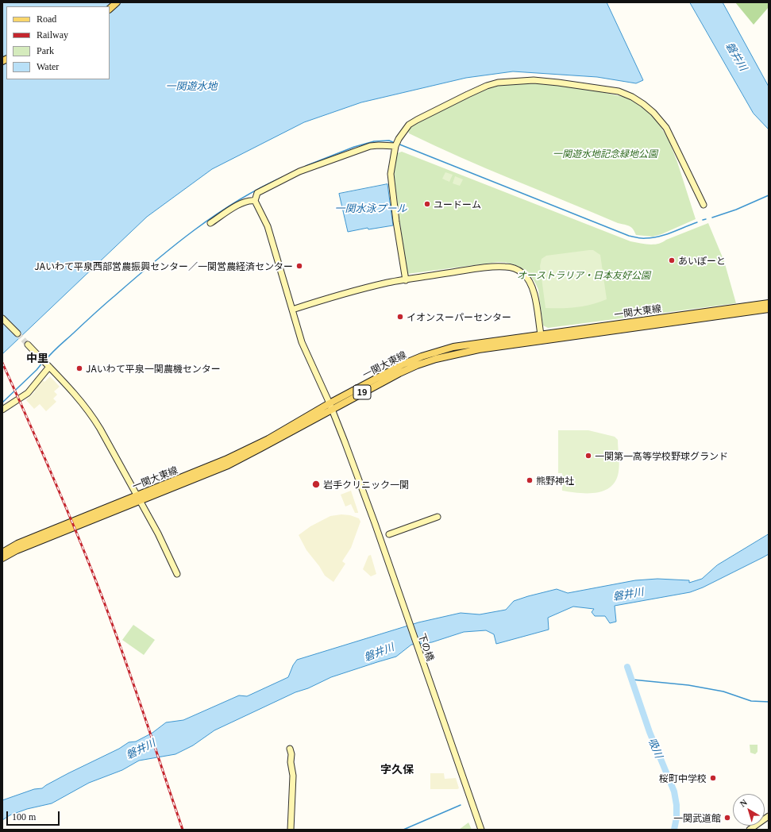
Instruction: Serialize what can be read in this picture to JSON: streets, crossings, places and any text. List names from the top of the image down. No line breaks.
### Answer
{"streets":{"main road":["一関大東線","19"],"street":["下の橋"]},"crossings":[["一関大東線","下の橋"]],"districts":["中里","字久保"],"water":["磐井川","一関遊水地","一関水泳プール","吸川"],"parks":["一関遊水地記念緑地公園","オーストラリア・日本友好公園"],"places":["ユードーム","あいぽーと","JAいわて平泉西部営農振興センター／一関営農経済センター","イオンスーパーセンター","JAいわて平泉一関農機センター","一関第一高等学校野球グランド","熊野神社","岩手クリニック一関","桜町中学校","一関武道館"],"legend":["Road","Railway","Park","Water"],"scale_bar":"100 m","north":"top left"}
